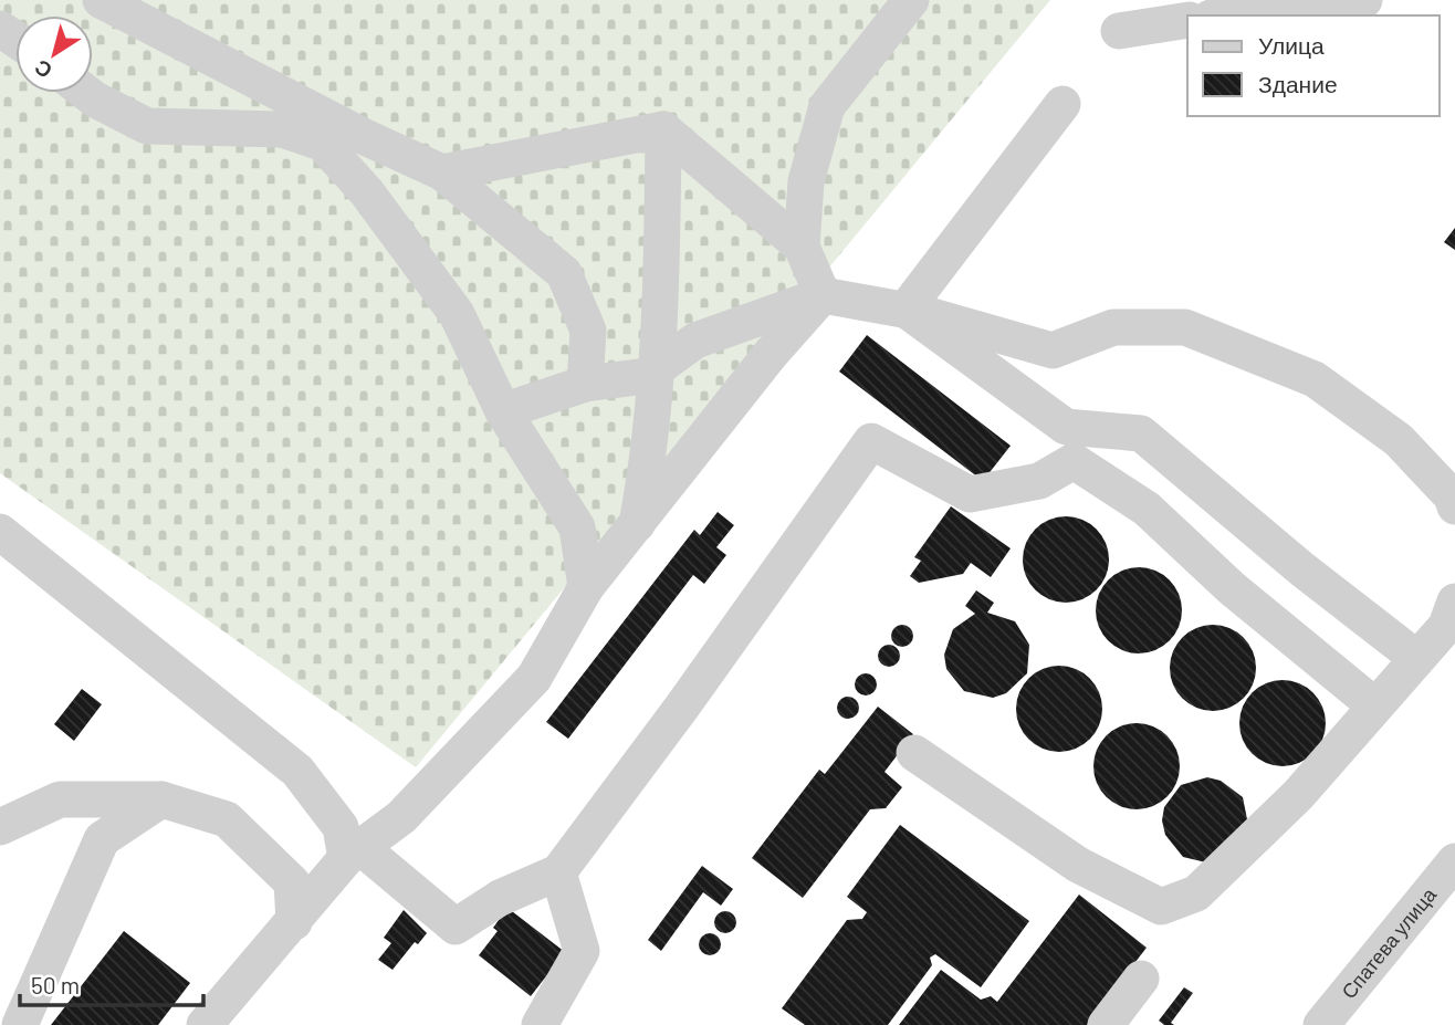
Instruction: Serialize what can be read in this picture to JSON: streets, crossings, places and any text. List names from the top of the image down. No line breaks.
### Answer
{"streets":{"street":["Спатева улица"]},"legend":["Улица","Здание"],"scale_bar":"50 m","north":"bottom left"}
